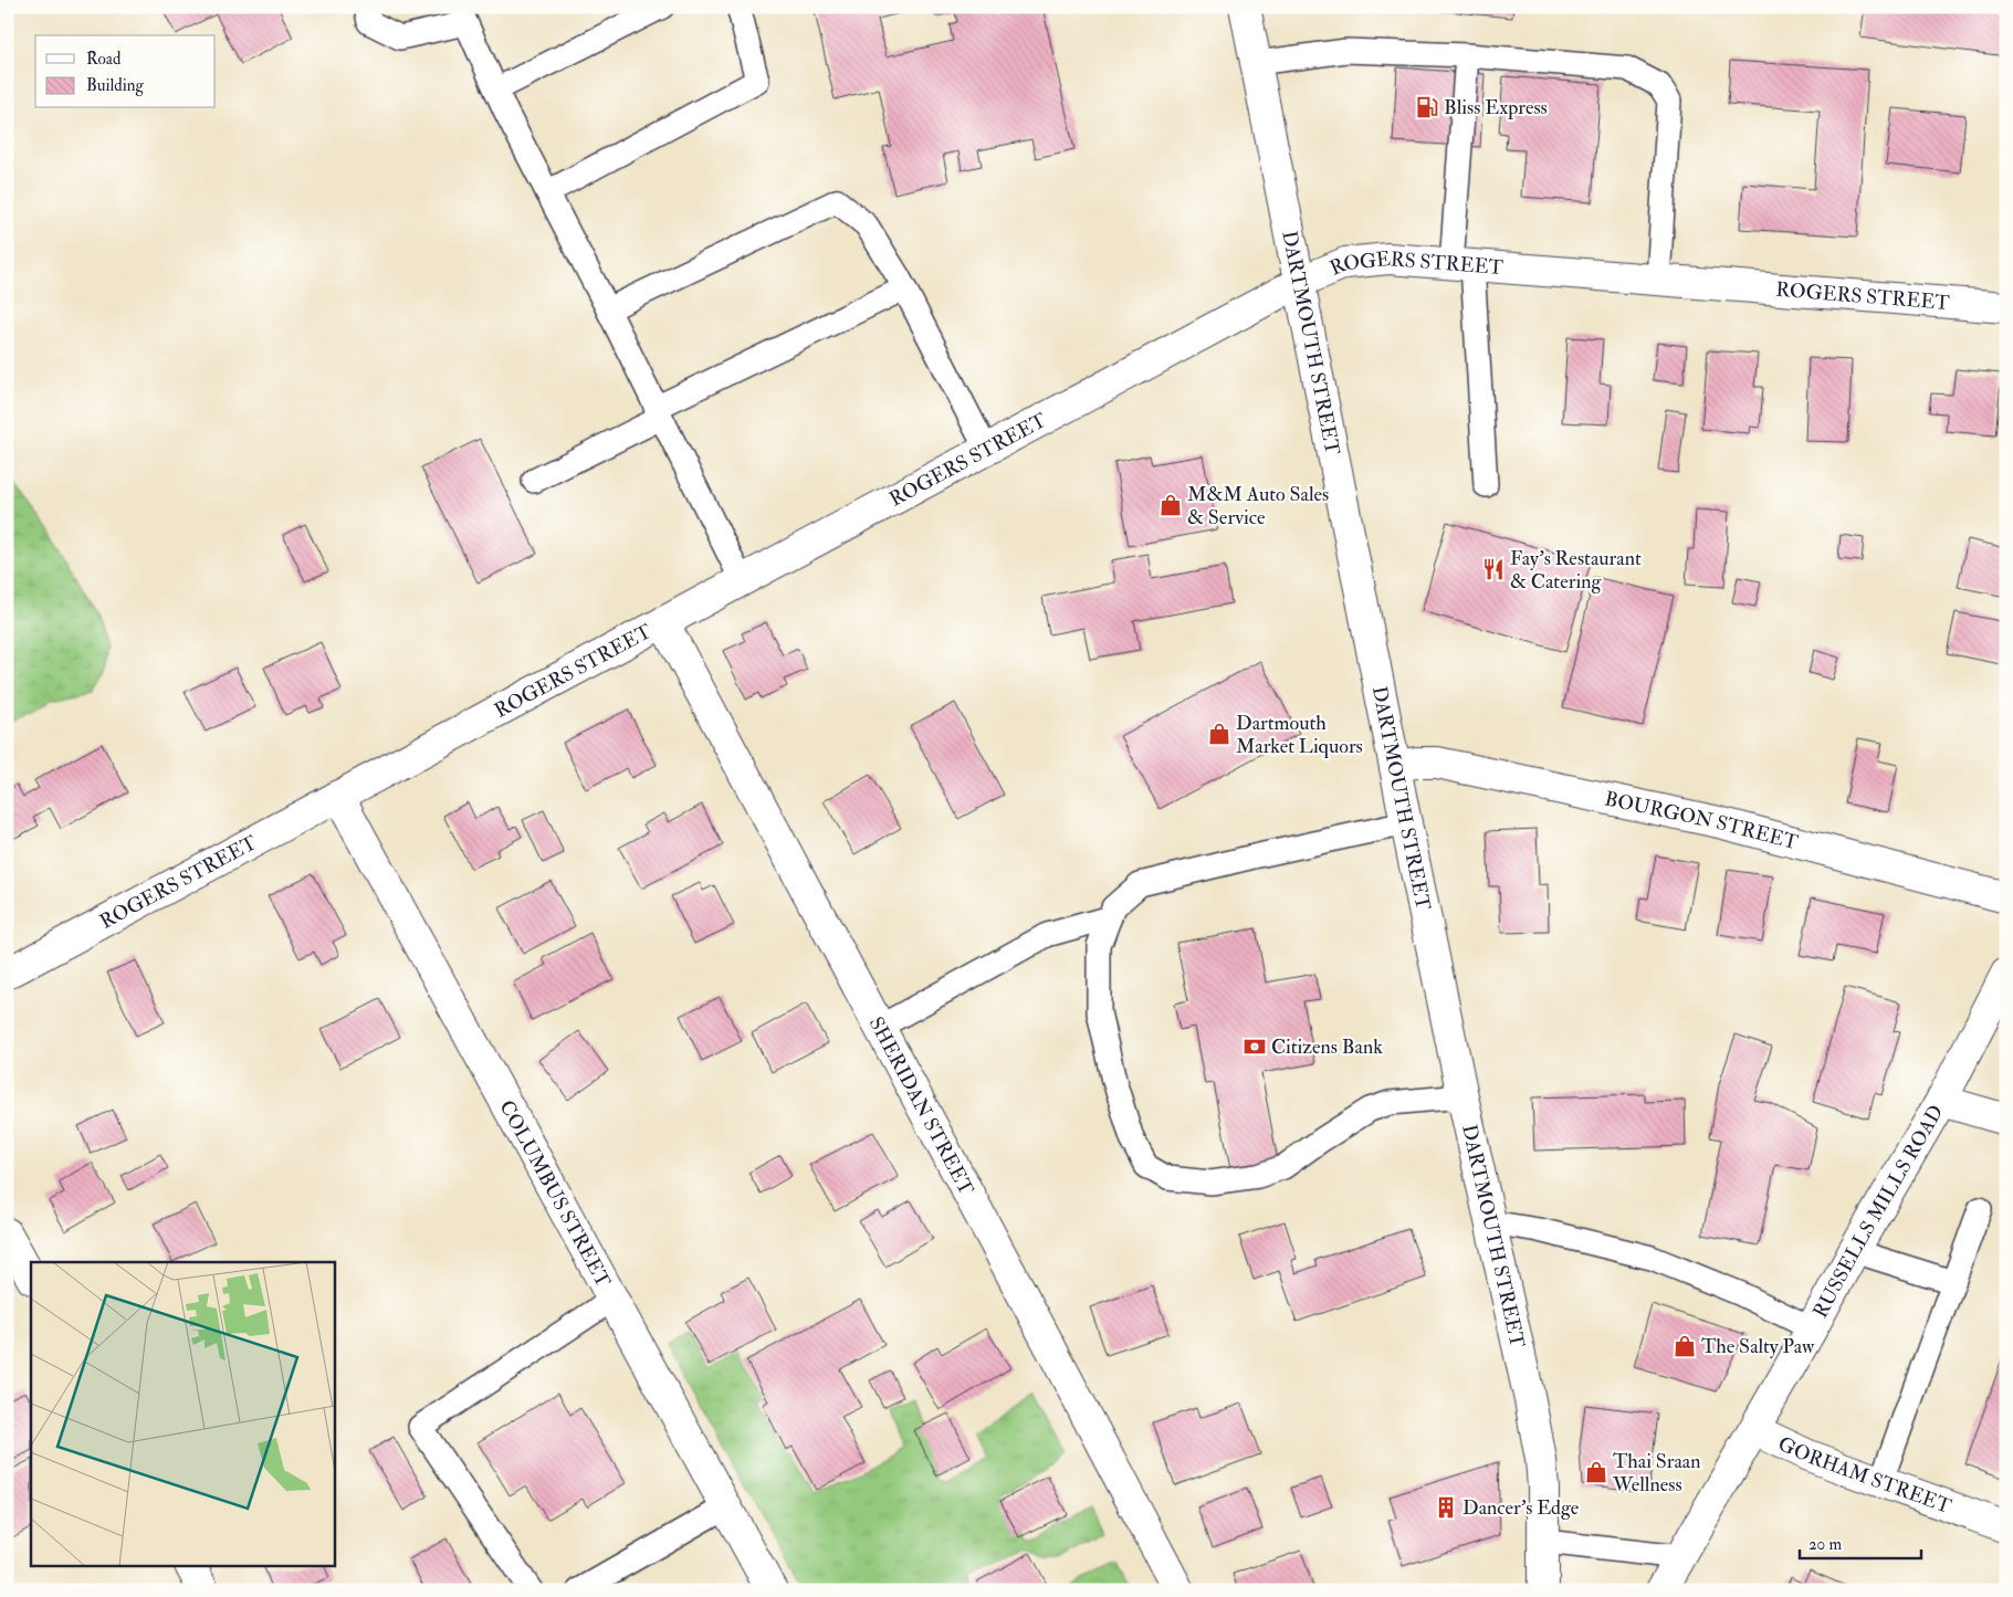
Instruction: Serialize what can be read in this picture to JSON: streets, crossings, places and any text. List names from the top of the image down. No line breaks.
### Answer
{"streets":{"street":["ROGERS STREET","DARTMOUTH STREET","BOURGON STREET","SHERIDAN STREET","COLUMBUS STREET","RUSSELLS MILLS ROAD","GORHAM STREET"]},"crossings":[["ROGERS STREET","DARTMOUTH STREET"],["ROGERS STREET","SHERIDAN STREET"],["ROGERS STREET","COLUMBUS STREET"],["DARTMOUTH STREET","BOURGON STREET"],["RUSSELLS MILLS ROAD","GORHAM STREET"]],"places":{"fuel station":["Bliss Express"],"shop":["M&M Auto Sales & Service","Dartmouth Market Liquors","The Salty Paw","Thai Sraan Wellness"],"restaurant":["Fay's Restaurant & Catering"],"bank":["Citizens Bank"],"building":["Dancer's Edge"]},"legend":["Road","Building"],"scale_bar":"20 m"}
